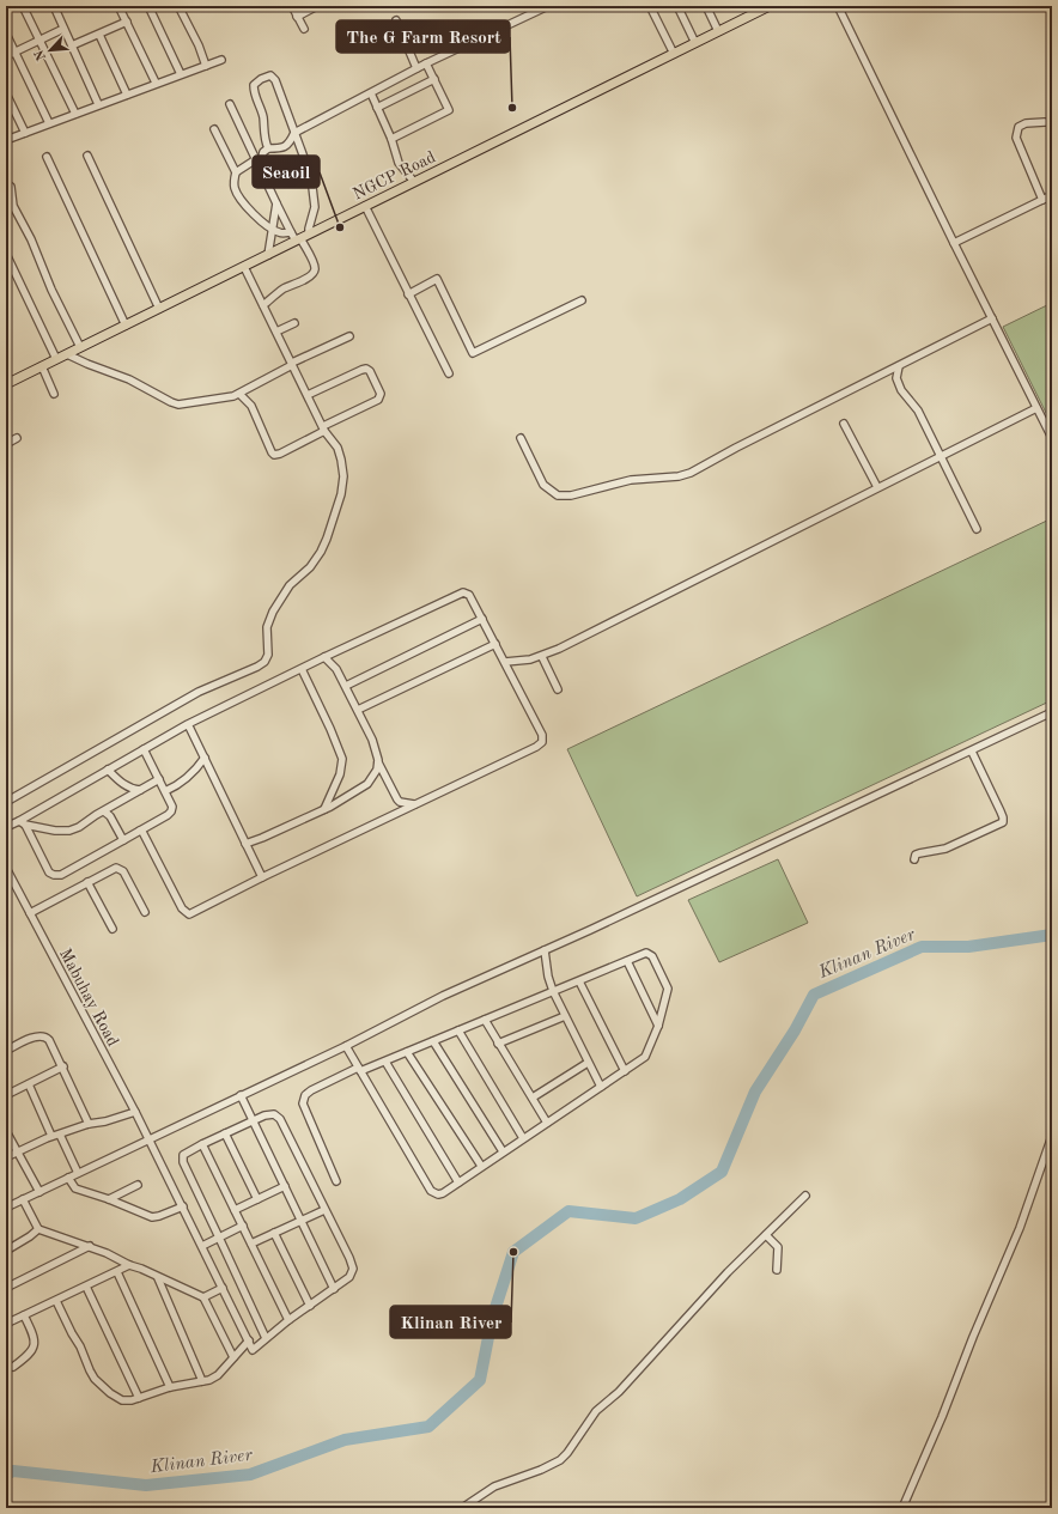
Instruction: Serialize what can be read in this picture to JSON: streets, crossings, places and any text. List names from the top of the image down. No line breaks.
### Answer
{"streets":{"main road":["NGCP Road"],"street":["Mabuhay Road"]},"water":["Klinan River"],"places":["The G Farm Resort","Seaoil","Klinan River"],"north":"bottom left"}
